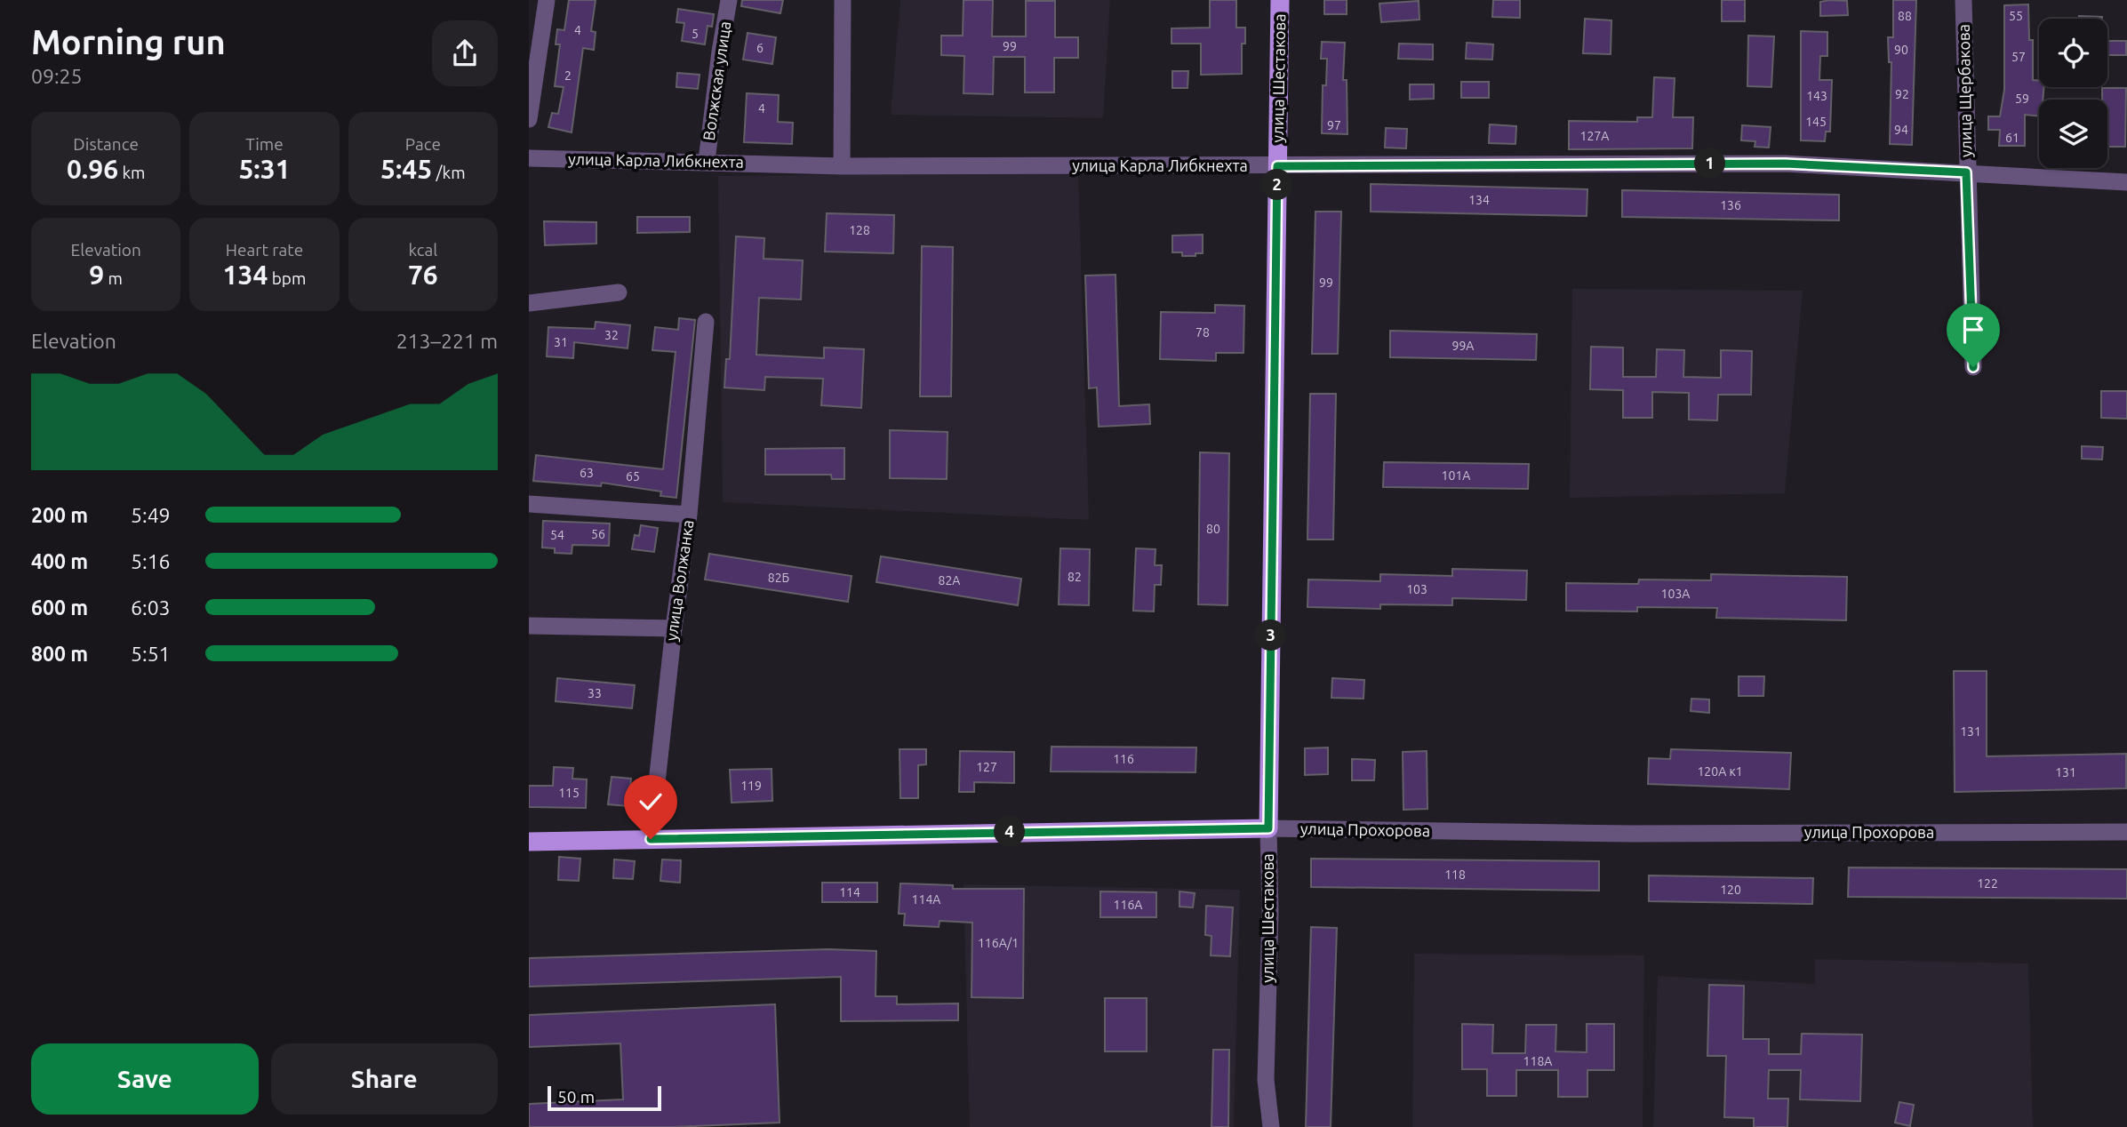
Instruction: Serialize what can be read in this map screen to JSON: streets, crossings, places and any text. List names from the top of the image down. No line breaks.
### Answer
{"streets":{"main road":["улица Шестакова","улица Прохорова"],"street":["Волжская улица","улица Щербакова","улица Карла Либкнехта","улица Волжанка"]},"crossings":[["улица Шестакова","улица Карла Либкнехта"],["улица Шестакова","улица Прохорова"],["Волжская улица","улица Карла Либкнехта"],["улица Щербакова","улица Карла Либкнехта"],["улица Волжанка","улица Прохорова"]],"house_numbers":["88","55","4","5","99","6","90","57","2","92","143","59","4","145","97","94","127А","61","134","136","128","99","78","32","31","99А","63","101А","65","80","56","54","82","82Б","82А","103","103А","33","131","116","127","120А к1","131","119","115","118","122","120","114","114А","116А","116А/1","118А"],"scale_bar":"50 m","page":{"heading":["Morning run","09:25"],"stats":[["Distance","0.96 km"],["Time","5:31"],["Pace","5:45 /km"],["Elevation","9 m"],["Heart rate","134 bpm"],["kcal","76"]],"pins":["1","2","3","4"],"chart":["Elevation","213–221 m"],"list":[{"name":"200 m","note":"5:49"},{"name":"400 m","note":"5:16"},{"name":"600 m","note":"6:03"},{"name":"800 m","note":"5:51"}],"buttons":["Save","Share"],"scale":"50 m"}}
